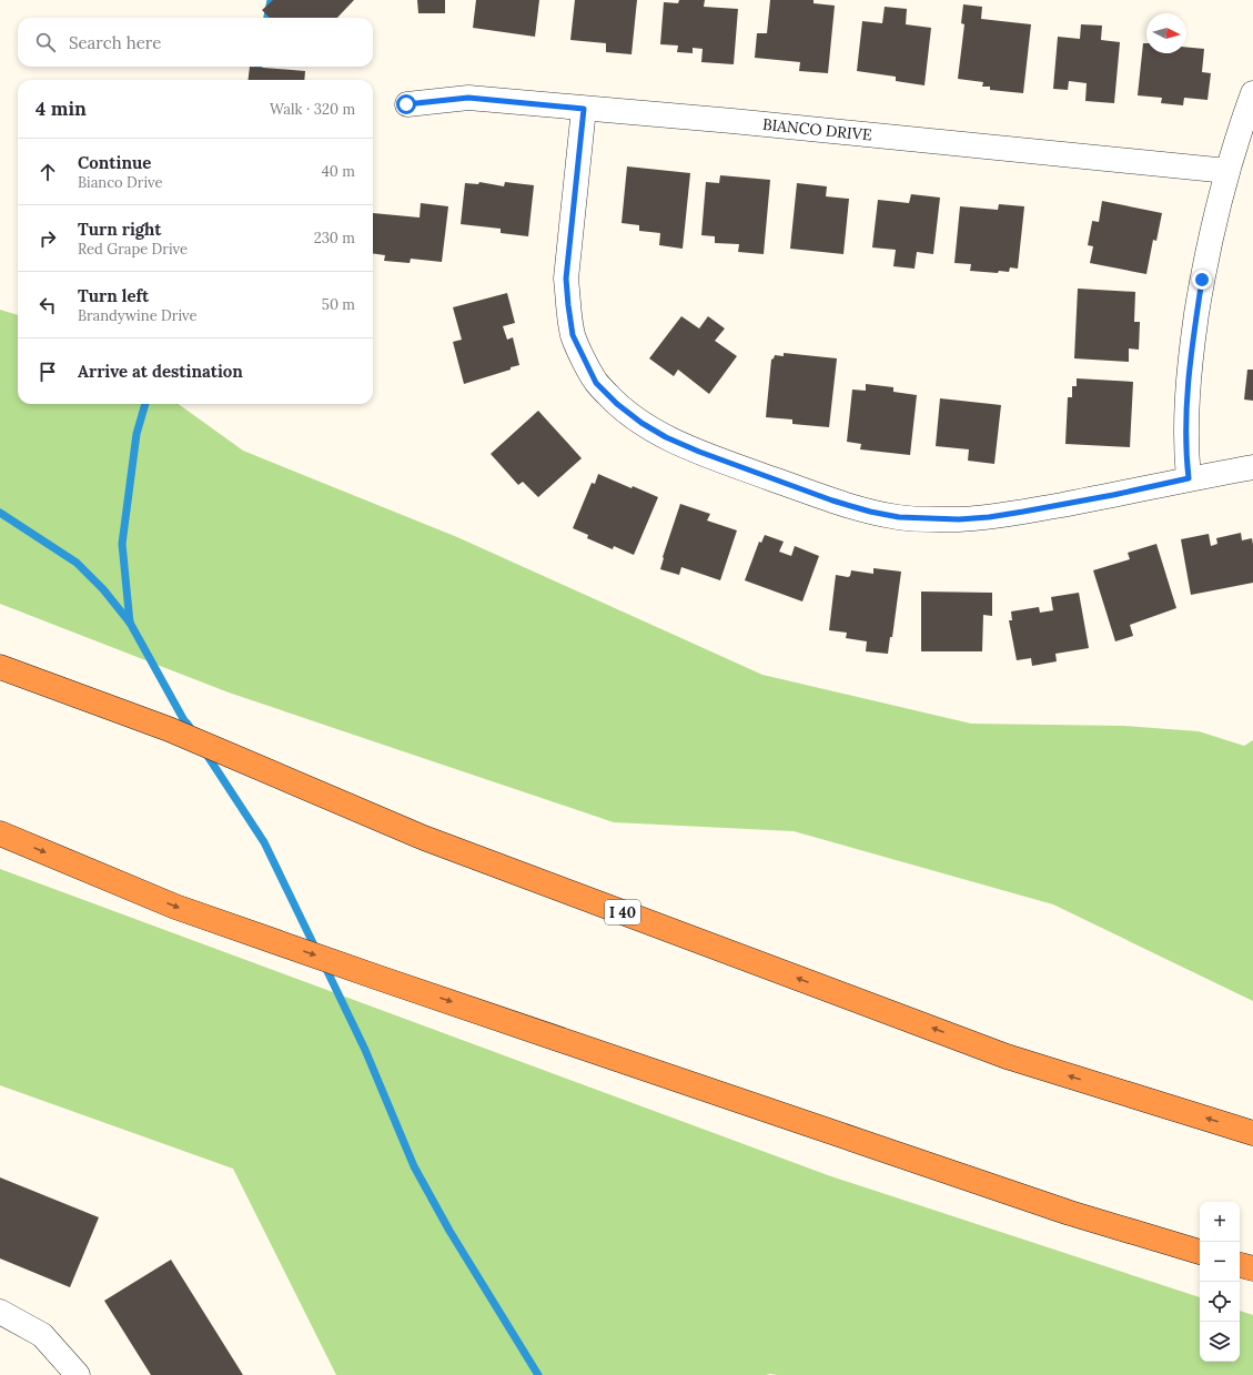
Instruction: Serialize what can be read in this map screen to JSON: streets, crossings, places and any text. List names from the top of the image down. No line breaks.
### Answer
{"streets":{"highway":["I 40"],"street":["BIANCO DRIVE"]},"north":"right","page":{"search":"Search here","heading":["4 min","Walk · 320 m"],"list":[["Continue","Bianco Drive","40 m"],["Turn right","Red Grape Drive","230 m"],["Turn left","Brandywine Drive","50 m"],"Arrive at destination"],"map_buttons":["+","−"]}}
